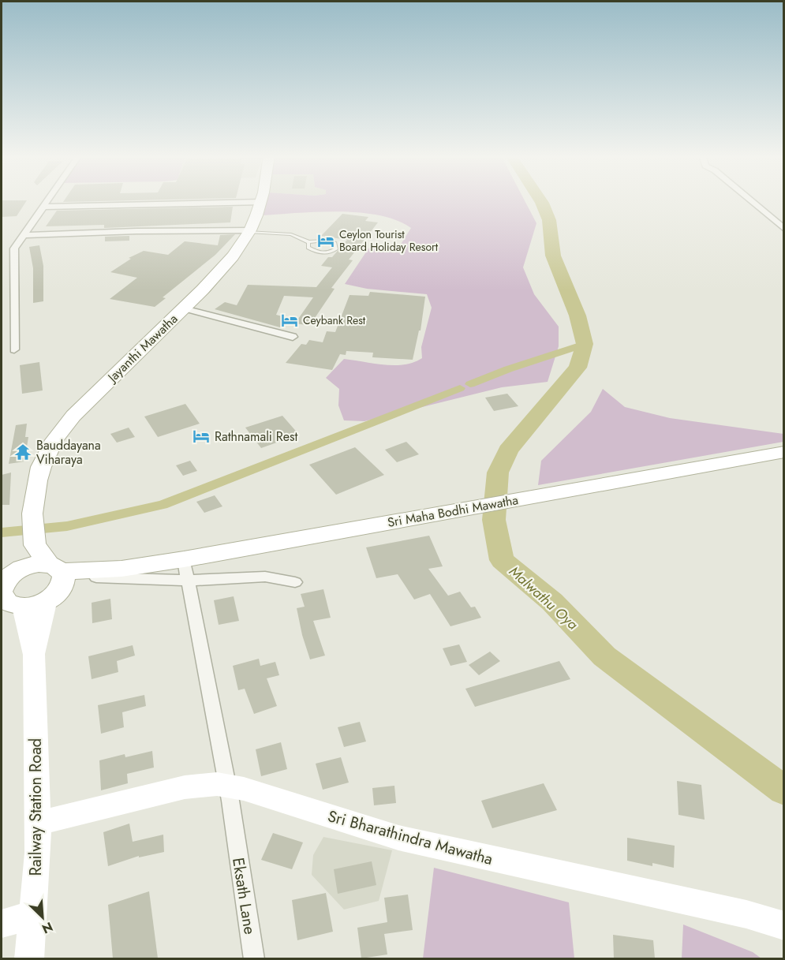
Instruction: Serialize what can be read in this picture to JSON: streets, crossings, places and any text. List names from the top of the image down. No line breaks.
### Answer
{"streets":{"main road":["Jayanthi Mawatha","Sri Maha Bodhi Mawatha","Railway Station Road","Sri Bharathindra Mawatha"],"street":["Eksath Lane"]},"crossings":[["Sri Maha Bodhi Mawatha","Railway Station Road"],["Sri Maha Bodhi Mawatha","Eksath Lane"],["Railway Station Road","Sri Bharathindra Mawatha"],["Sri Bharathindra Mawatha","Eksath Lane"]],"water":["Malwathu Oya"],"places":{"hotel":["Ceylon Tourist Board Holiday Resort","Ceybank Rest","Rathnamali Rest"],"temple":["Bauddayana Viharaya"]},"north":"bottom right"}
